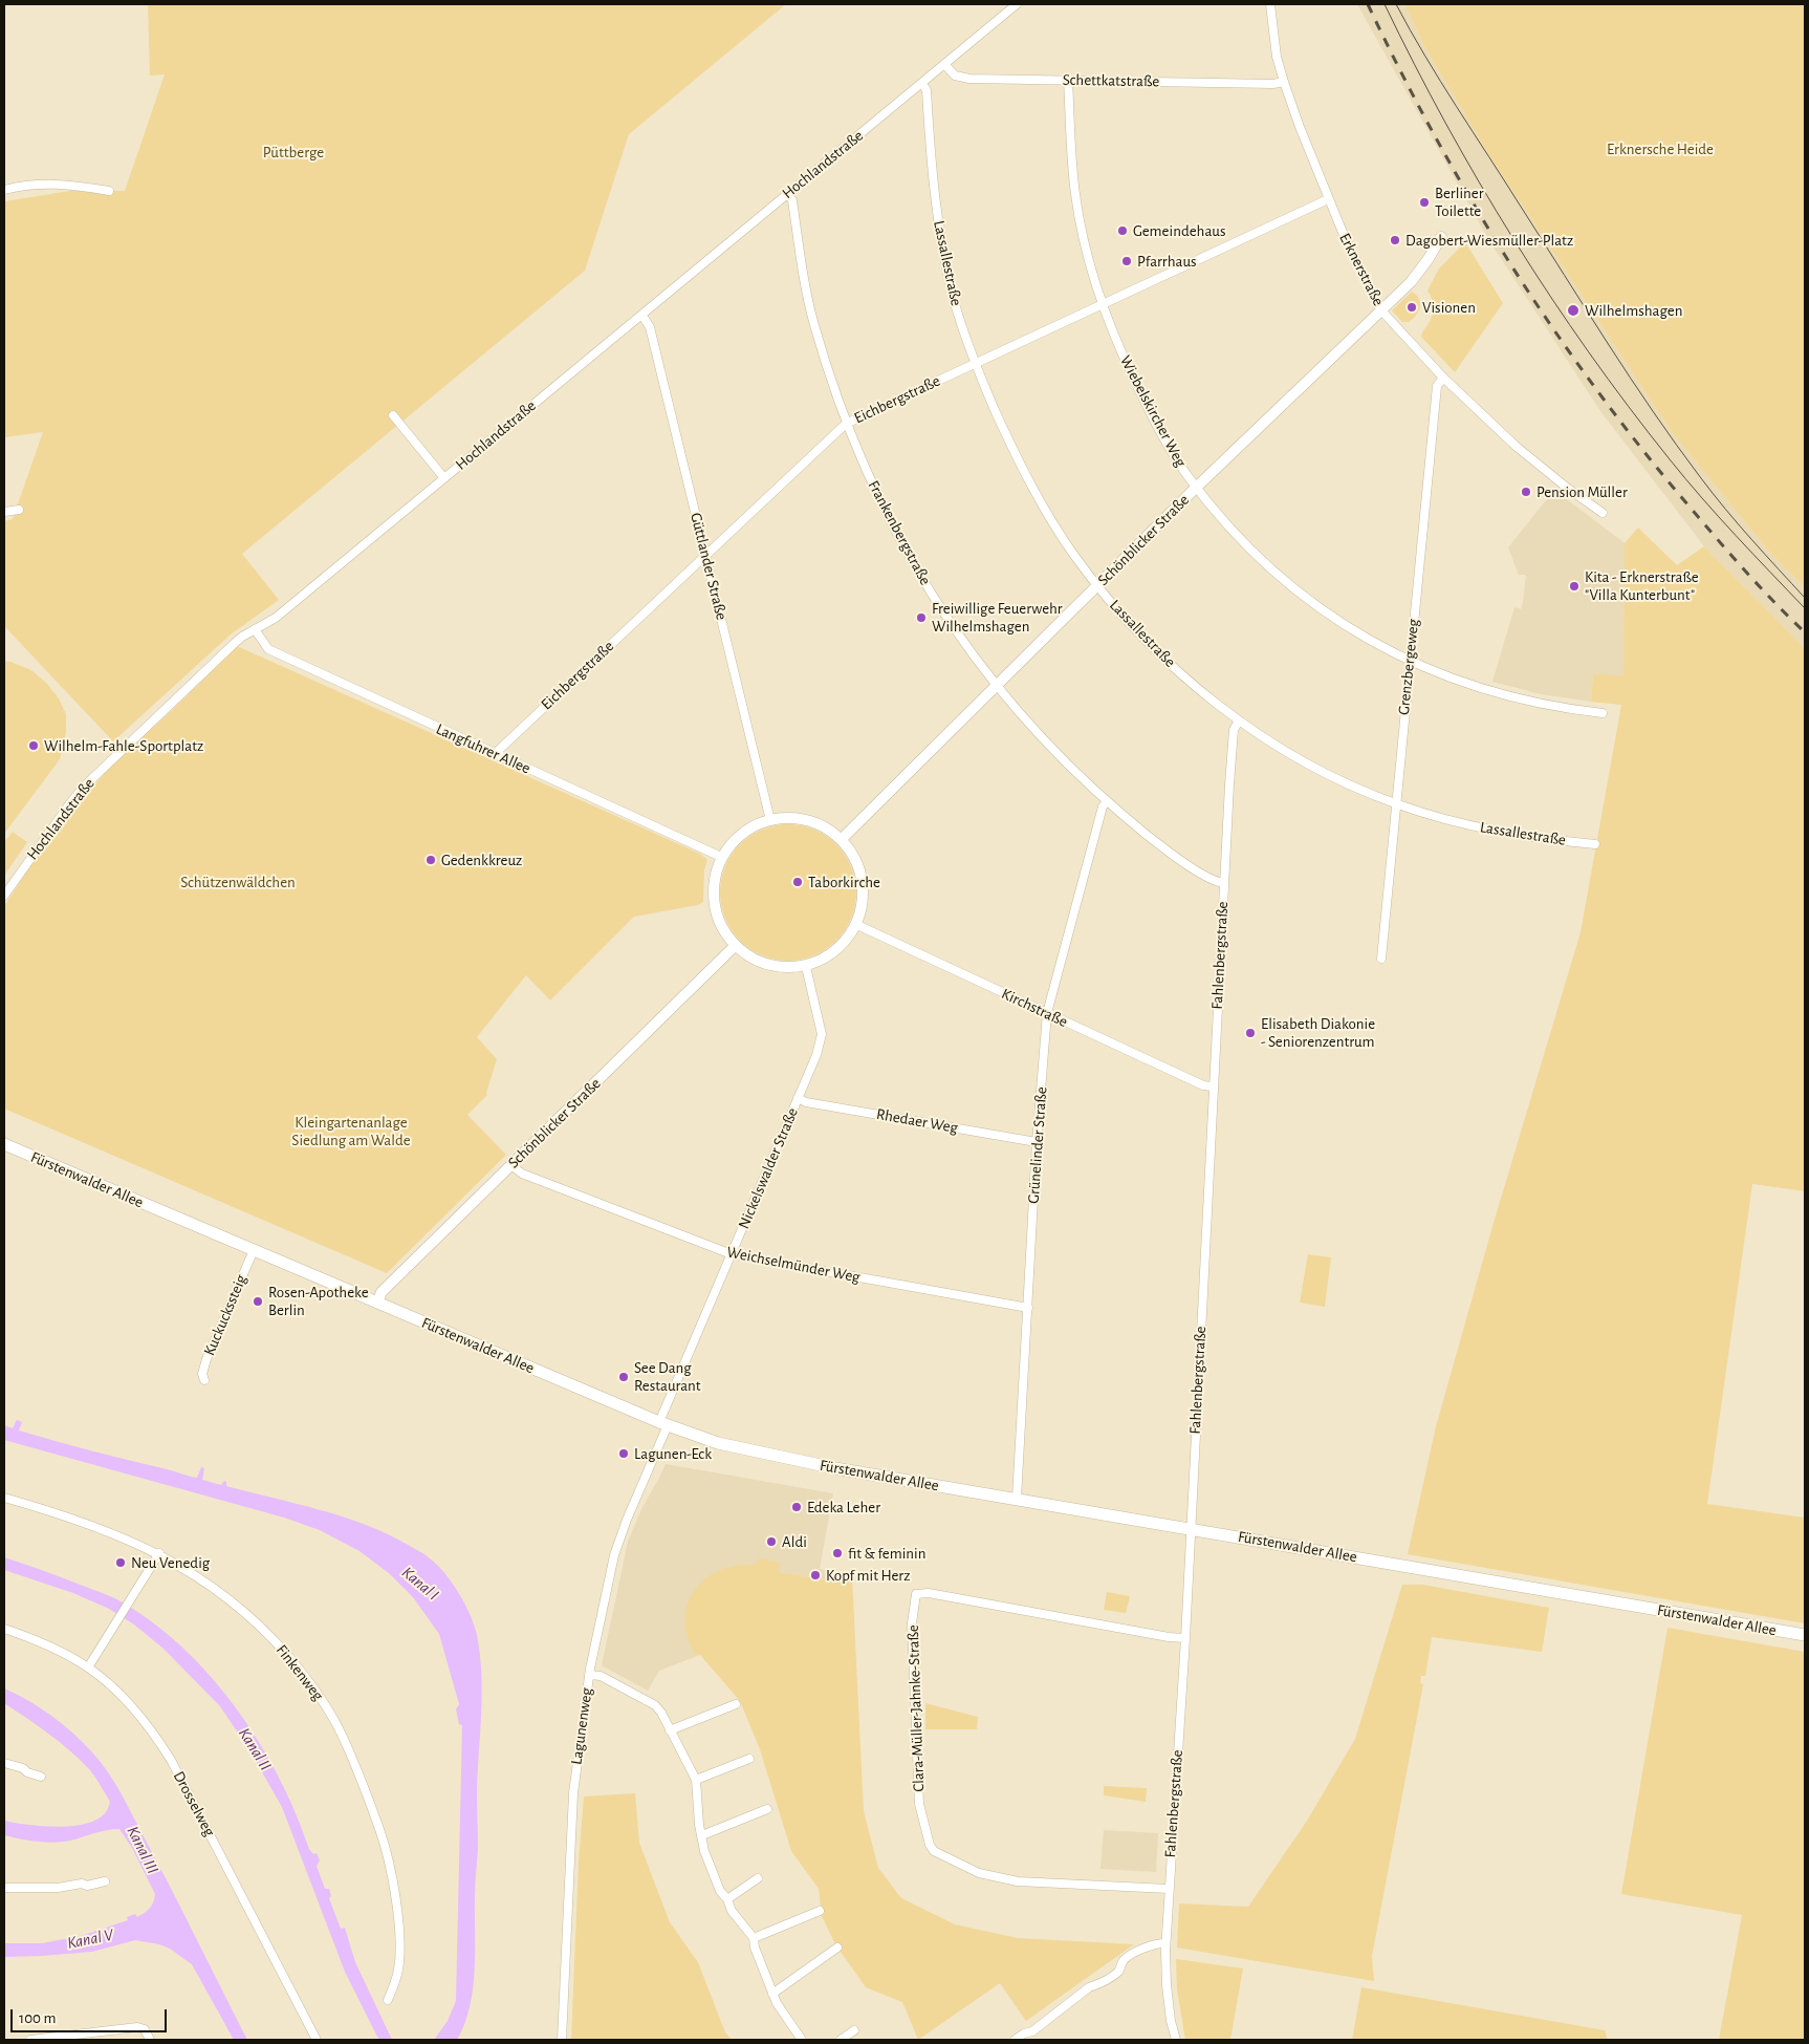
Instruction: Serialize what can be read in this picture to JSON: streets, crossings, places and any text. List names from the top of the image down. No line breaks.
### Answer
{"streets":{"main road":["Fürstenwalder Allee"],"street":["Schettkatstraße","Hochlandstraße","Lassallestraße","Erknerstraße","Eichbergstraße","Wiebelskircher Weg","Frankenbergstraße","Schönblicker Straße","Güttlander Straße","Grenzbergeweg","Langfuhrer Allee","Fahlenbergstraße","Kirchstraße","Rhedaer Weg","Grünelinder Straße","Nickelswalder Straße","Weichselmünder Weg","Kuckuckssteig","Finkenweg","Clara-Müller-Jahnke-Straße","Lagunenweg","Drosselweg"]},"crossings":[["Schettkatstraße","Hochlandstraße"],["Schettkatstraße","Erknerstraße"],["Schettkatstraße","Wiebelskircher Weg"],["Hochlandstraße","Lassallestraße"],["Hochlandstraße","Frankenbergstraße"],["Hochlandstraße","Güttlander Straße"],["Hochlandstraße","Langfuhrer Allee"],["Lassallestraße","Eichbergstraße"],["Lassallestraße","Schönblicker Straße"],["Lassallestraße","Grenzbergeweg"],["Lassallestraße","Fahlenbergstraße"],["Erknerstraße","Eichbergstraße"],["Erknerstraße","Schönblicker Straße"],["Erknerstraße","Grenzbergeweg"],["Eichbergstraße","Wiebelskircher Weg"],["Eichbergstraße","Frankenbergstraße"],["Eichbergstraße","Güttlander Straße"],["Eichbergstraße","Langfuhrer Allee"],["Wiebelskircher Weg","Schönblicker Straße"],["Wiebelskircher Weg","Grenzbergeweg"],["Frankenbergstraße","Schönblicker Straße"],["Frankenbergstraße","Fahlenbergstraße"],["Frankenbergstraße","Grünelinder Straße"],["Schönblicker Straße","Güttlander Straße"],["Schönblicker Straße","Langfuhrer Allee"],["Schönblicker Straße","Kirchstraße"],["Schönblicker Straße","Nickelswalder Straße"],["Schönblicker Straße","Fürstenwalder Allee"],["Schönblicker Straße","Weichselmünder Weg"],["Güttlander Straße","Langfuhrer Allee"],["Güttlander Straße","Kirchstraße"],["Güttlander Straße","Nickelswalder Straße"],["Langfuhrer Allee","Kirchstraße"],["Langfuhrer Allee","Nickelswalder Straße"],["Fahlenbergstraße","Kirchstraße"],["Fahlenbergstraße","Fürstenwalder Allee"],["Fahlenbergstraße","Clara-Müller-Jahnke-Straße"],["Kirchstraße","Grünelinder Straße"],["Kirchstraße","Nickelswalder Straße"],["Rhedaer Weg","Grünelinder Straße"],["Rhedaer Weg","Nickelswalder Straße"],["Grünelinder Straße","Fürstenwalder Allee"],["Grünelinder Straße","Weichselmünder Weg"],["Nickelswalder Straße","Fürstenwalder Allee"],["Nickelswalder Straße","Weichselmünder Weg"],["Nickelswalder Straße","Lagunenweg"],["Fürstenwalder Allee","Kuckuckssteig"],["Fürstenwalder Allee","Lagunenweg"]],"water":["Kanal I","Kanal II","Kanal III","Kanal V"],"parks":["Erknersche Heide","Püttberge","Schützenwäldchen","Kleingartenanlage Siedlung am Walde"],"places":["Berliner Toilette","Gemeindehaus","Dagobert-Wiesmüller-Platz","Pfarrhaus","Visionen","Wilhelmshagen","Pension Müller","Kita - Erknerstraße \"Villa Kunterbunt\"","Freiwillige Feuerwehr Wilhelmshagen","Wilhelm-Fahle-Sportplatz","Gedenkkreuz","Taborkirche","Elisabeth Diakonie - Seniorenzentrum","Rosen-Apotheke Berlin","See Dang Restaurant","Lagunen-Eck","Edeka Leher","Aldi","fit & feminin","Neu Venedig","Kopf mit Herz"],"scale_bar":"100 m"}
